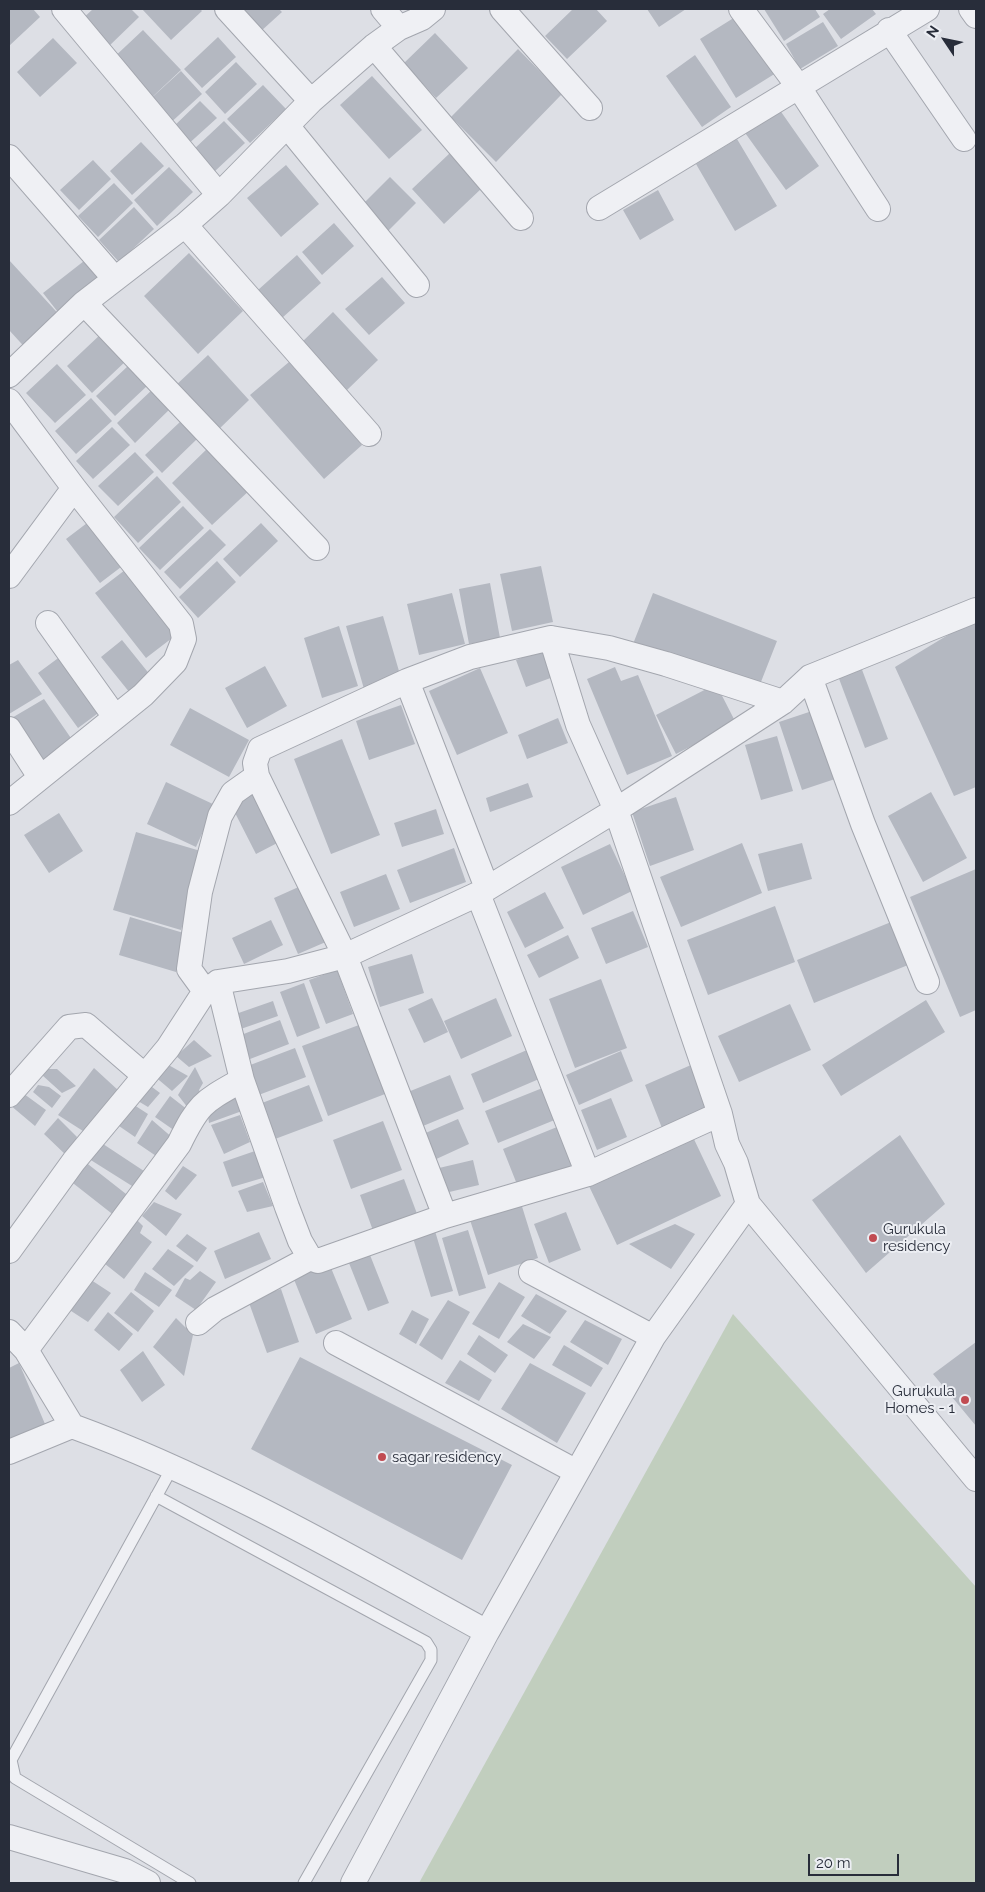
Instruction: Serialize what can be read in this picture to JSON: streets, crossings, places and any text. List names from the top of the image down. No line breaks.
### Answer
{"places":["Gurukula residency","Gurukula Homes - 1","sagar residency"],"scale_bar":"20 m","north":"top left"}
